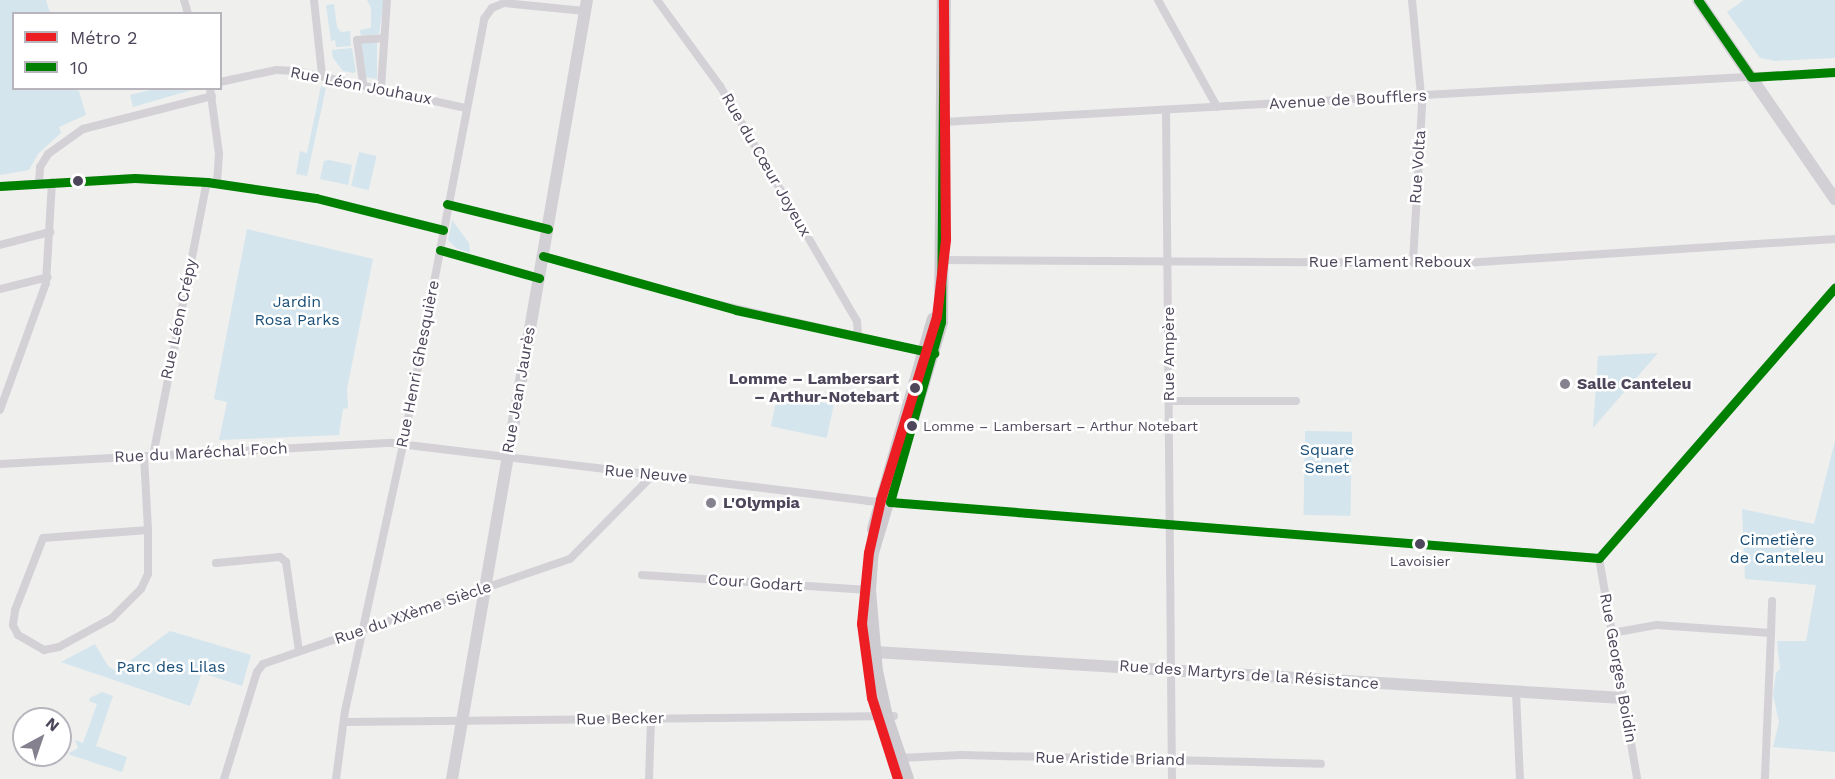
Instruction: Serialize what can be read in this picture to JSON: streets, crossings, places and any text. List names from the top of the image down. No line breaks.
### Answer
{"streets":{"street":["Rue Léon Jouhaux","Avenue de Boufflers","Rue du Cœur Joyeux","Rue Volta","Rue Flament Reboux","Rue Léon Crépy","Rue Ampère","Rue Henri Ghesquière","Rue Jean Jaurès","Rue du Maréchal Foch","Rue Neuve","Cour Godart","Rue du XXème Siècle","Rue Georges Boidin","Rue des Martyrs de la Résistance","Rue Becker","Rue Aristide Briand"]},"crossings":[["Rue Léon Jouhaux","Rue Henri Ghesquière"],["Avenue de Boufflers","Rue Volta"],["Avenue de Boufflers","Rue Ampère"],["Rue Volta","Rue Flament Reboux"],["Rue Flament Reboux","Rue Ampère"],["Rue Léon Crépy","Rue du Maréchal Foch"],["Rue Ampère","Rue Neuve"],["Rue Ampère","Rue des Martyrs de la Résistance"],["Rue Ampère","Rue Aristide Briand"],["Rue Henri Ghesquière","Rue Jean Jaurès"],["Rue Henri Ghesquière","Rue du Maréchal Foch"],["Rue Henri Ghesquière","Rue Neuve"],["Rue Henri Ghesquière","Rue du XXème Siècle"],["Rue Henri Ghesquière","Rue Becker"],["Rue Jean Jaurès","Rue Neuve"],["Rue Jean Jaurès","Rue du XXème Siècle"],["Rue Jean Jaurès","Rue Becker"],["Rue du Maréchal Foch","Rue Neuve"],["Rue Neuve","Rue du XXème Siècle"],["Rue Neuve","Rue Georges Boidin"],["Rue Georges Boidin","Rue des Martyrs de la Résistance"]],"parks":["Jardin Rosa Parks","Square Senet","Cimetière de Canteleu","Parc des Lilas"],"places":["Salle Canteleu","Lomme – Lambersart – Arthur-Notebart","Lomme – Lambersart – Arthur Notebart","L'Olympia","Lavoisier"],"lines":["metro line 2","transit line 10"],"legend":["Métro 2","10"],"north":"top right"}
